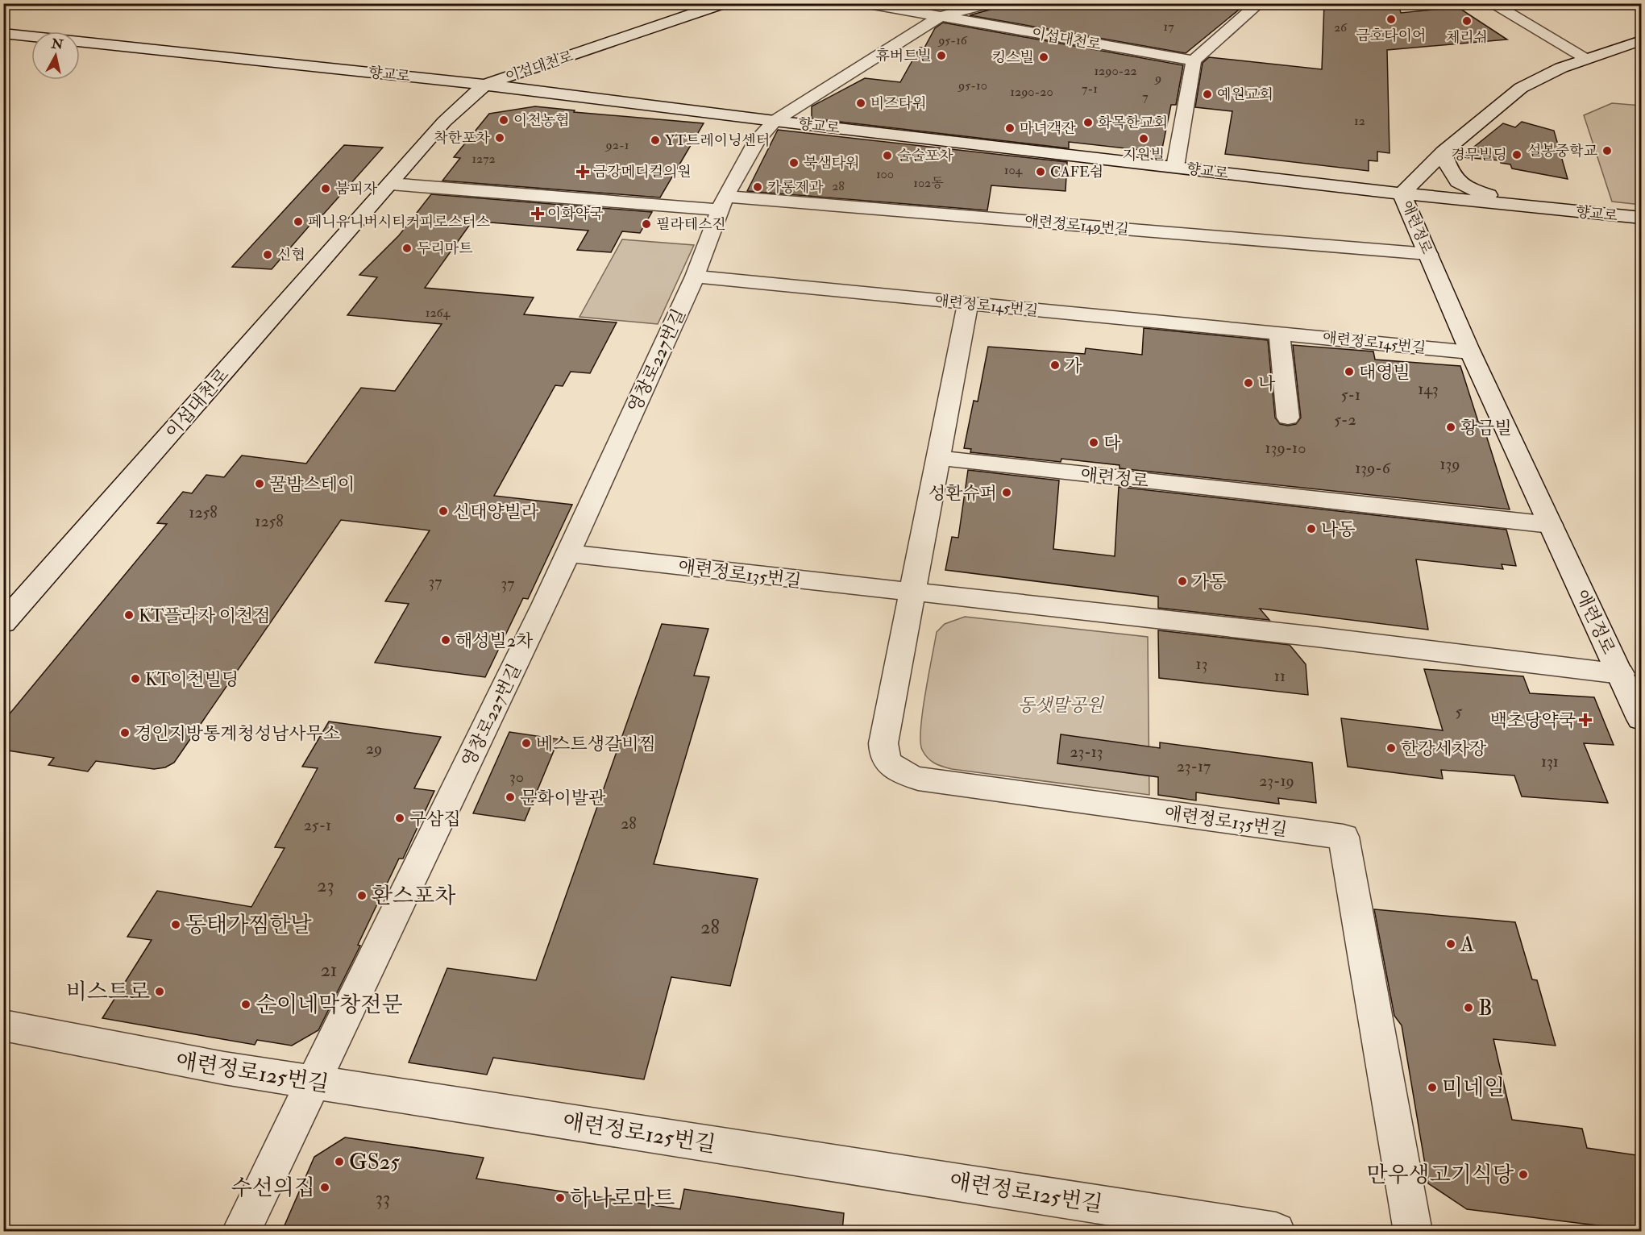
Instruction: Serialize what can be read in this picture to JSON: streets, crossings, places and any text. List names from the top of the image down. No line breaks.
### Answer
{"streets":{"street":["이섭대천로","향교로","애련정로149번길","애련정로","애련정로145번길","영창로227번길","애련정로135번길","애련정로125번길"]},"crossings":[["이섭대천로","향교로"],["향교로","애련정로"],["향교로","영창로227번길"],["애련정로149번길","애련정로"],["애련정로149번길","영창로227번길"],["애련정로","애련정로145번길"],["애련정로","애련정로135번길"],["애련정로145번길","영창로227번길"],["애련정로145번길","애련정로135번길"],["영창로227번길","애련정로135번길"],["영창로227번길","애련정로125번길"]],"parks":["동샛말공원"],"places":{"other":["금호타이어","체리쉬","휴버트빌","킹스빌","예원교회","비즈타워","이천농협","화목한교회","마녀객잔","착한포차","지원빌","YT트레이닝센터","설봉중학교","경무빌딩","술술포차","북샘타워","CAFE쉼","카롱제과","붐피자","페니유니버시티커피로스터스","필라테스진","두리마트","신협","가","대영빌","나","황금빌","다","꿀밤스테이","성환슈퍼","신태양빌라","나동","가동","KT플라자 이천점","해성빌2차","KT이천빌딩","경인지방통계청성남사무소","베스트생갈비찜","한강세차장","문화이발관","구삼집","환스포차","동태가찜한날","A","비스트로","순이네막창전문","B","미네일","GS25","만우생고기식당","수선의집","하나로마트"],"health":["금강메디컬의원","이화약국","백초당약국"]},"house_numbers":["17","26","95-16","1290-22","9","95-10","7-1","1290-20","7","12","92-1","1272","104","100","102동","28","1264","143","5-1","5-2","139-10","139","139-6","1258","1258","37","37","13","11","5","29","23-13","131","23-17","30","23-19","28","25-1","23","28","21","33"],"north":"top"}
